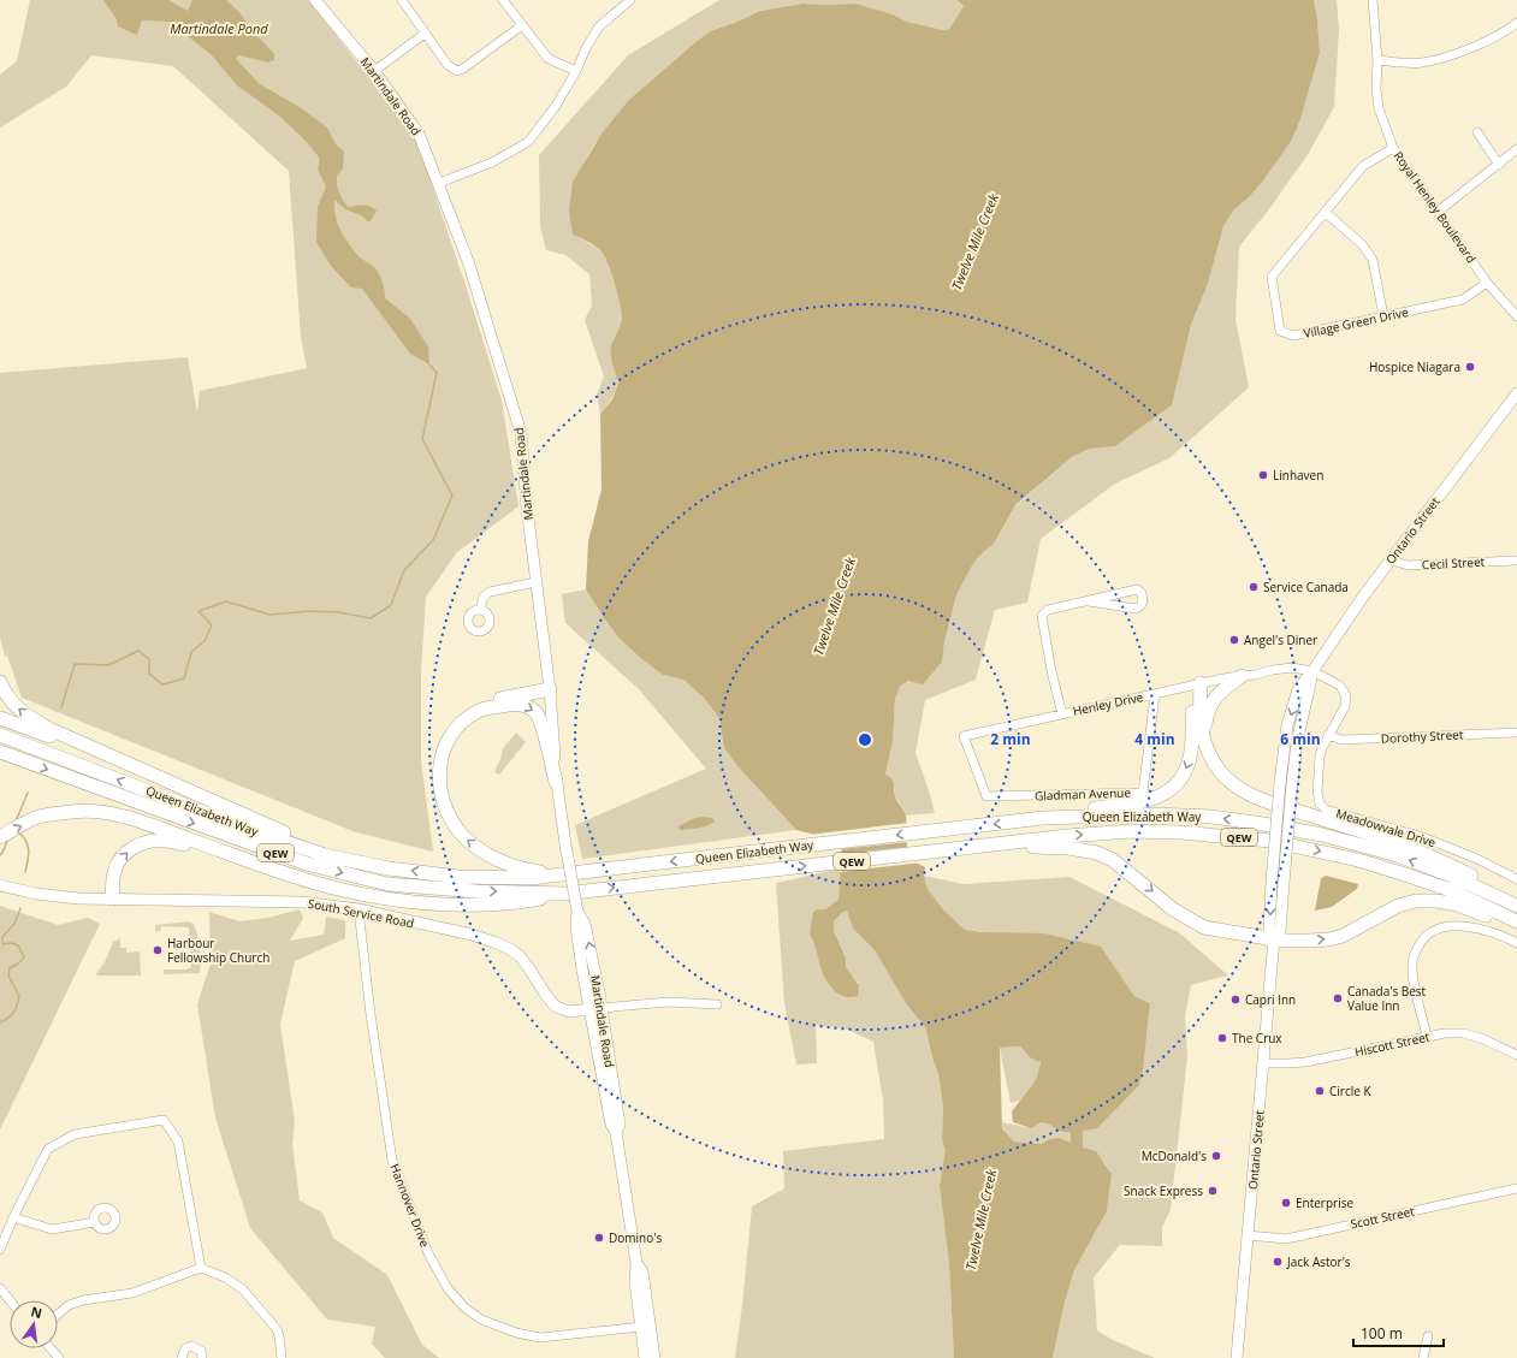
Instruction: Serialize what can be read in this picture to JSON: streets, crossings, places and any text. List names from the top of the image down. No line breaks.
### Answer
{"streets":{"highway":["Queen Elizabeth Way","QEW"],"main road":["Martindale Road","Ontario Street","South Service Road"],"street":["Royal Henley Boulevard","Village Green Drive","Cecil Street","Henley Drive","Dorothy Street","Gladman Avenue","Meadowvale Drive","Hiscott Street","Hannover Drive","Scott Street"]},"crossings":[["Martindale Road","South Service Road"],["Martindale Road","Hannover Drive"],["Royal Henley Boulevard","Village Green Drive"],["Ontario Street","Cecil Street"],["Ontario Street","Henley Drive"],["Ontario Street","Meadowvale Drive"],["Ontario Street","Hiscott Street"],["Ontario Street","Scott Street"],["Henley Drive","Gladman Avenue"],["Henley Drive","Meadowvale Drive"],["Dorothy Street","Meadowvale Drive"],["South Service Road","Hannover Drive"]],"water":["Martindale Pond","Twelve Mile Creek"],"places":["Hospice Niagara","Linhaven","Service Canada","Angel's Diner","Harbour Fellowship Church","Canada's Best Value Inn","Capri Inn","The Crux","Circle K","McDonald's","Snack Express","Enterprise","Domino's","Jack Astor's"],"scale_bar":"100 m","north":"top","rings":["2 min","4 min","6 min"]}
